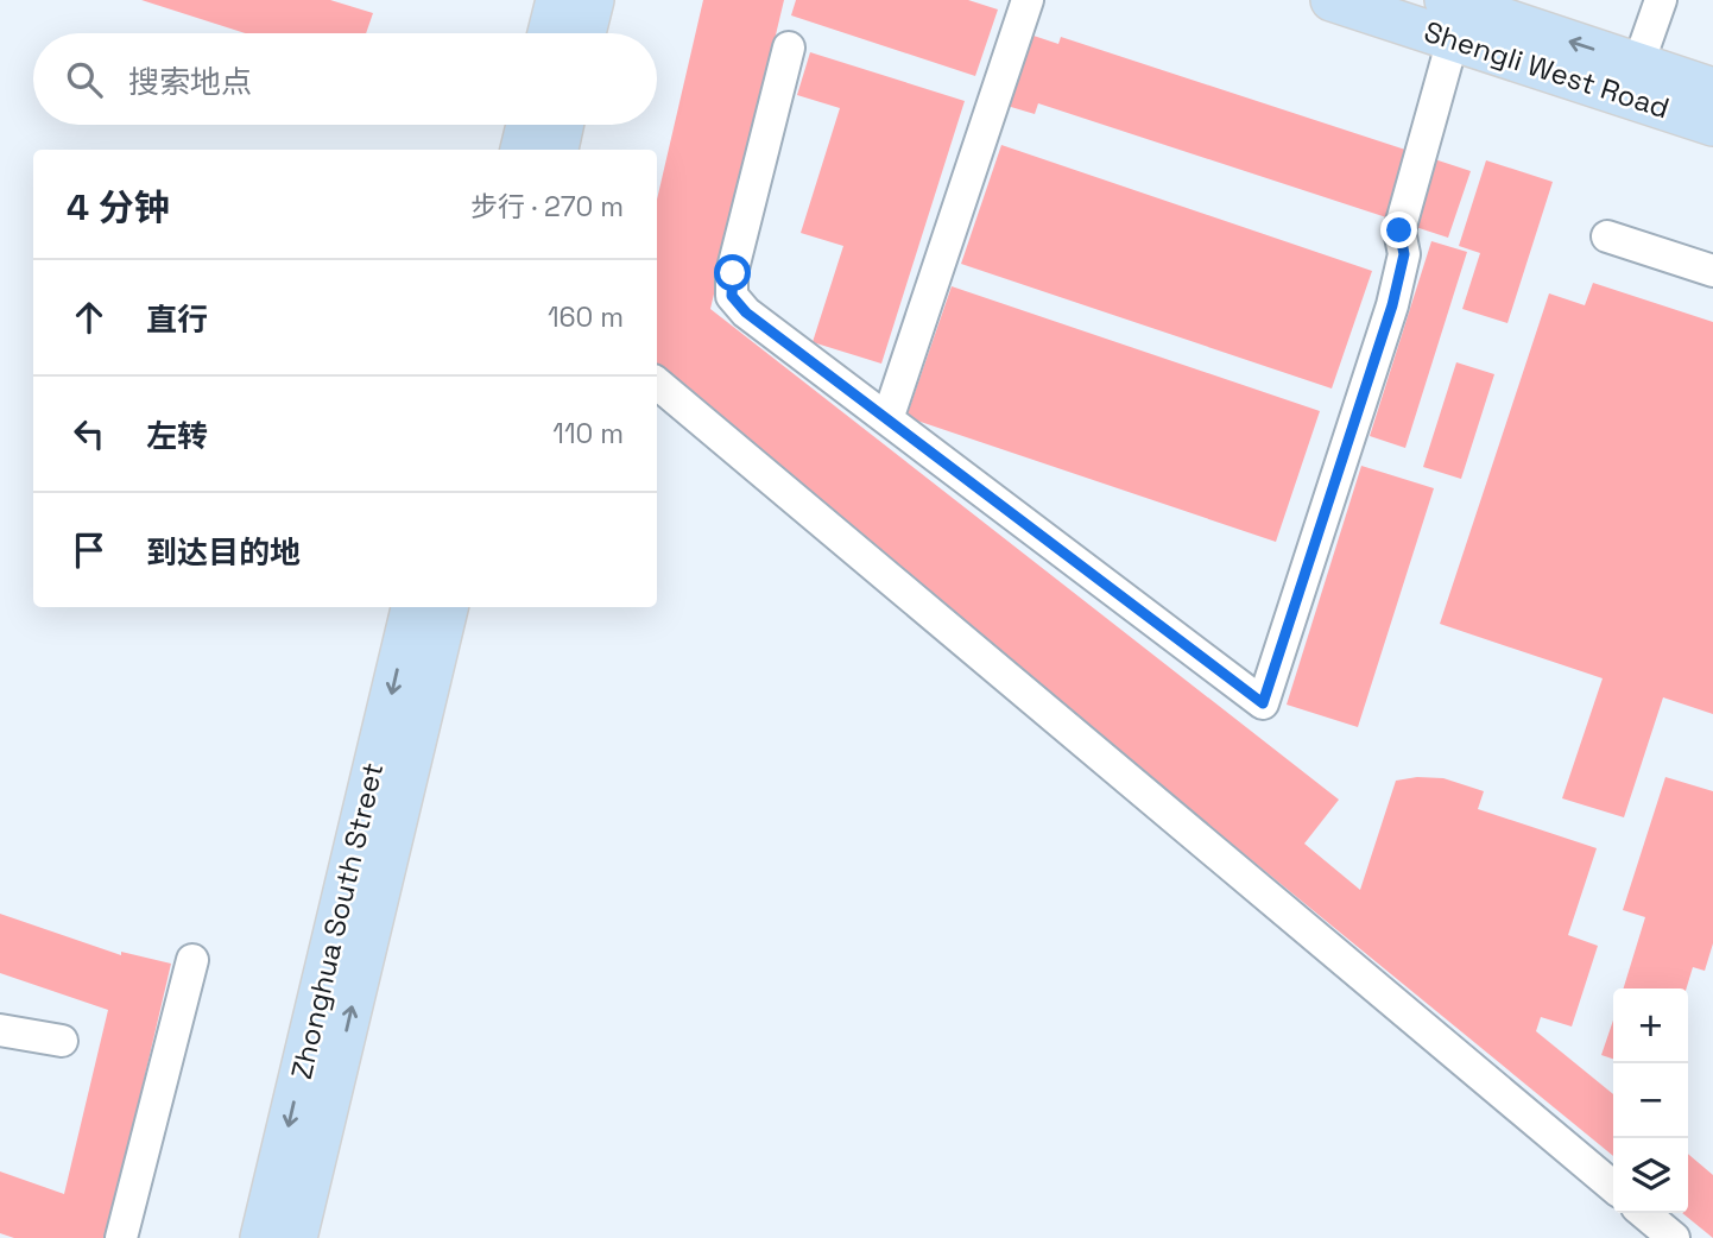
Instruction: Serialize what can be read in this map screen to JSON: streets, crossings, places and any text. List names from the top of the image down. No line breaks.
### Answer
{"streets":{"main road":["Shengli West Road","Zhonghua South Street"]},"page":{"search":"搜索地点","heading":["4 分钟","步行 · 270 m"],"list":[["直行","160 m"],["左转","110 m"],"到达目的地"],"map_buttons":["+","−"]}}
